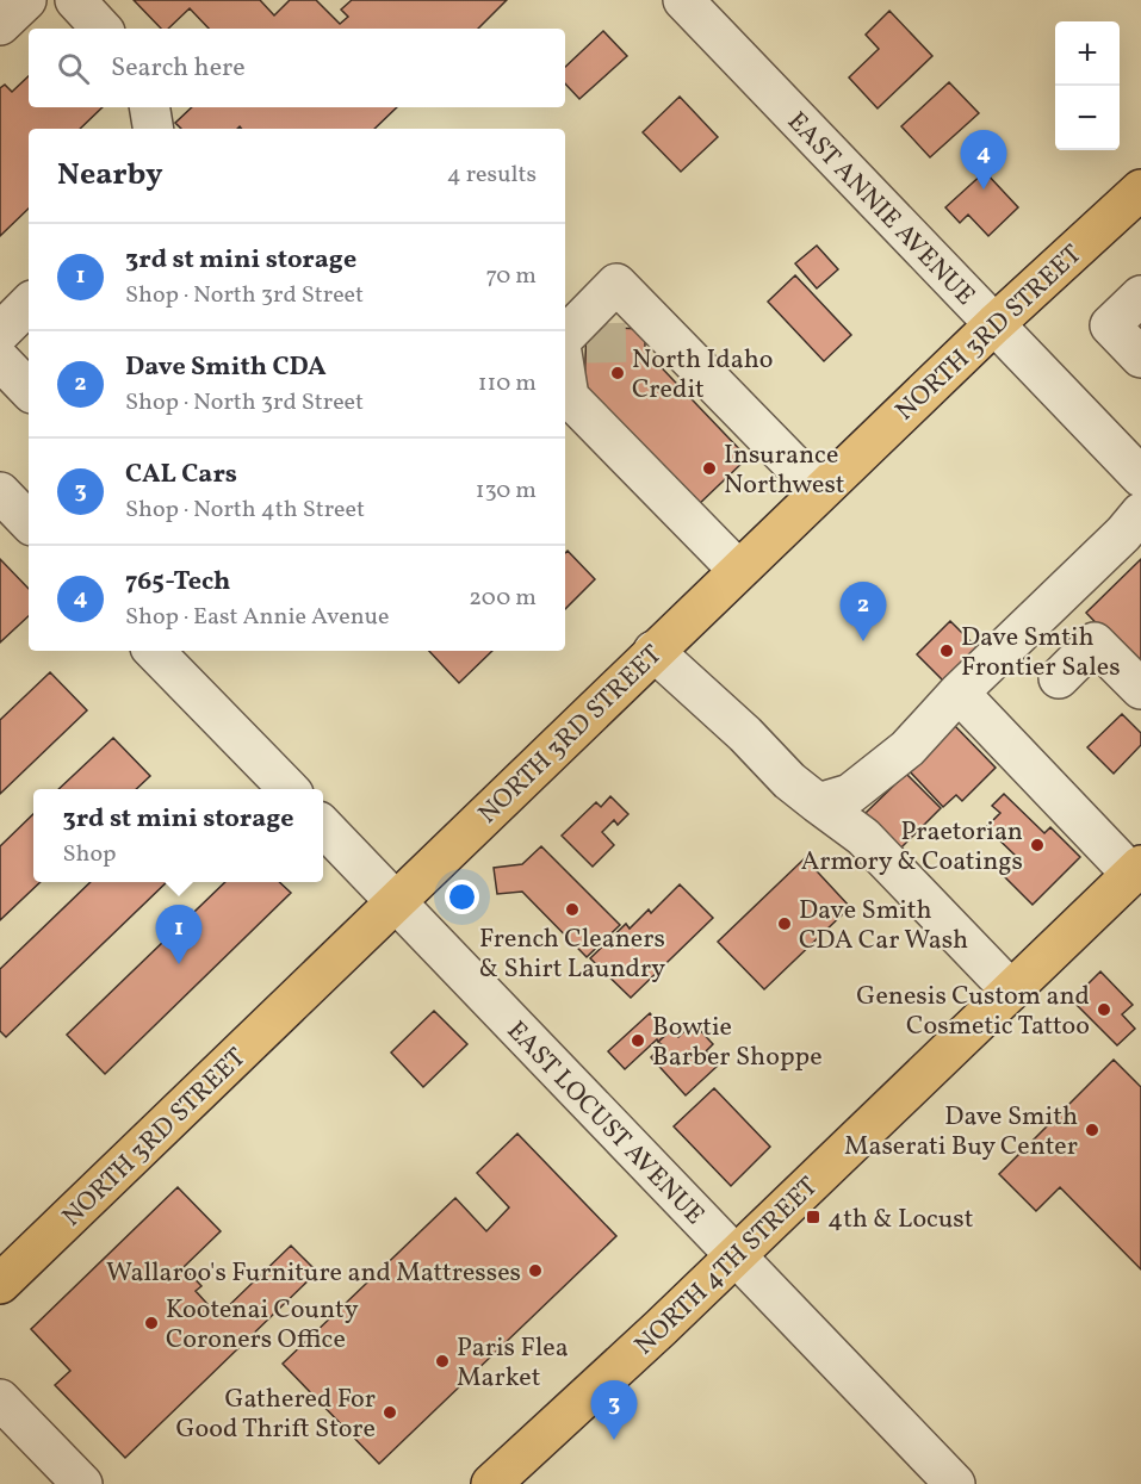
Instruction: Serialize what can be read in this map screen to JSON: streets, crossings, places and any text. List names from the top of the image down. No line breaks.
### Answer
{"streets":{"main road":["NORTH 3RD STREET","NORTH 4TH STREET"],"street":["EAST ANNIE AVENUE","EAST LOCUST AVENUE"]},"crossings":[["EAST ANNIE AVENUE","NORTH 3RD STREET"],["NORTH 3RD STREET","EAST LOCUST AVENUE"],["EAST LOCUST AVENUE","NORTH 4TH STREET"]],"places":{"other":["North Idaho Credit","Insurance Northwest","Dave Smtih Frontier Sales","Praetorian Armory & Coatings","French Cleaners & Shirt Laundry","Dave Smith CDA Car Wash","Genesis Custom and Cosmetic Tattoo","Bowtie Barber Shoppe","Dave Smith Maserati Buy Center","Wallaroo's Furniture and Mattresses","Kootenai County Coroners Office","Paris Flea Market","Gathered For Good Thrift Store"],"transit":["4th & Locust"]},"page":{"map_buttons":["+","−"],"search":"Search here","heading":["Nearby","4 results"],"pins":["4","2","1","3"],"list":[{"mark":"1","name":"3rd st mini storage","note":"Shop · North 3rd Street","value":"70 m"},{"mark":"2","name":"Dave Smith CDA","note":"Shop · North 3rd Street","value":"110 m"},{"mark":"3","name":"CAL Cars","note":"Shop · North 4th Street","value":"130 m"},{"mark":"4","name":"765-Tech","note":"Shop · East Annie Avenue","value":"200 m"}],"popup":["3rd st mini storage","Shop"]}}
